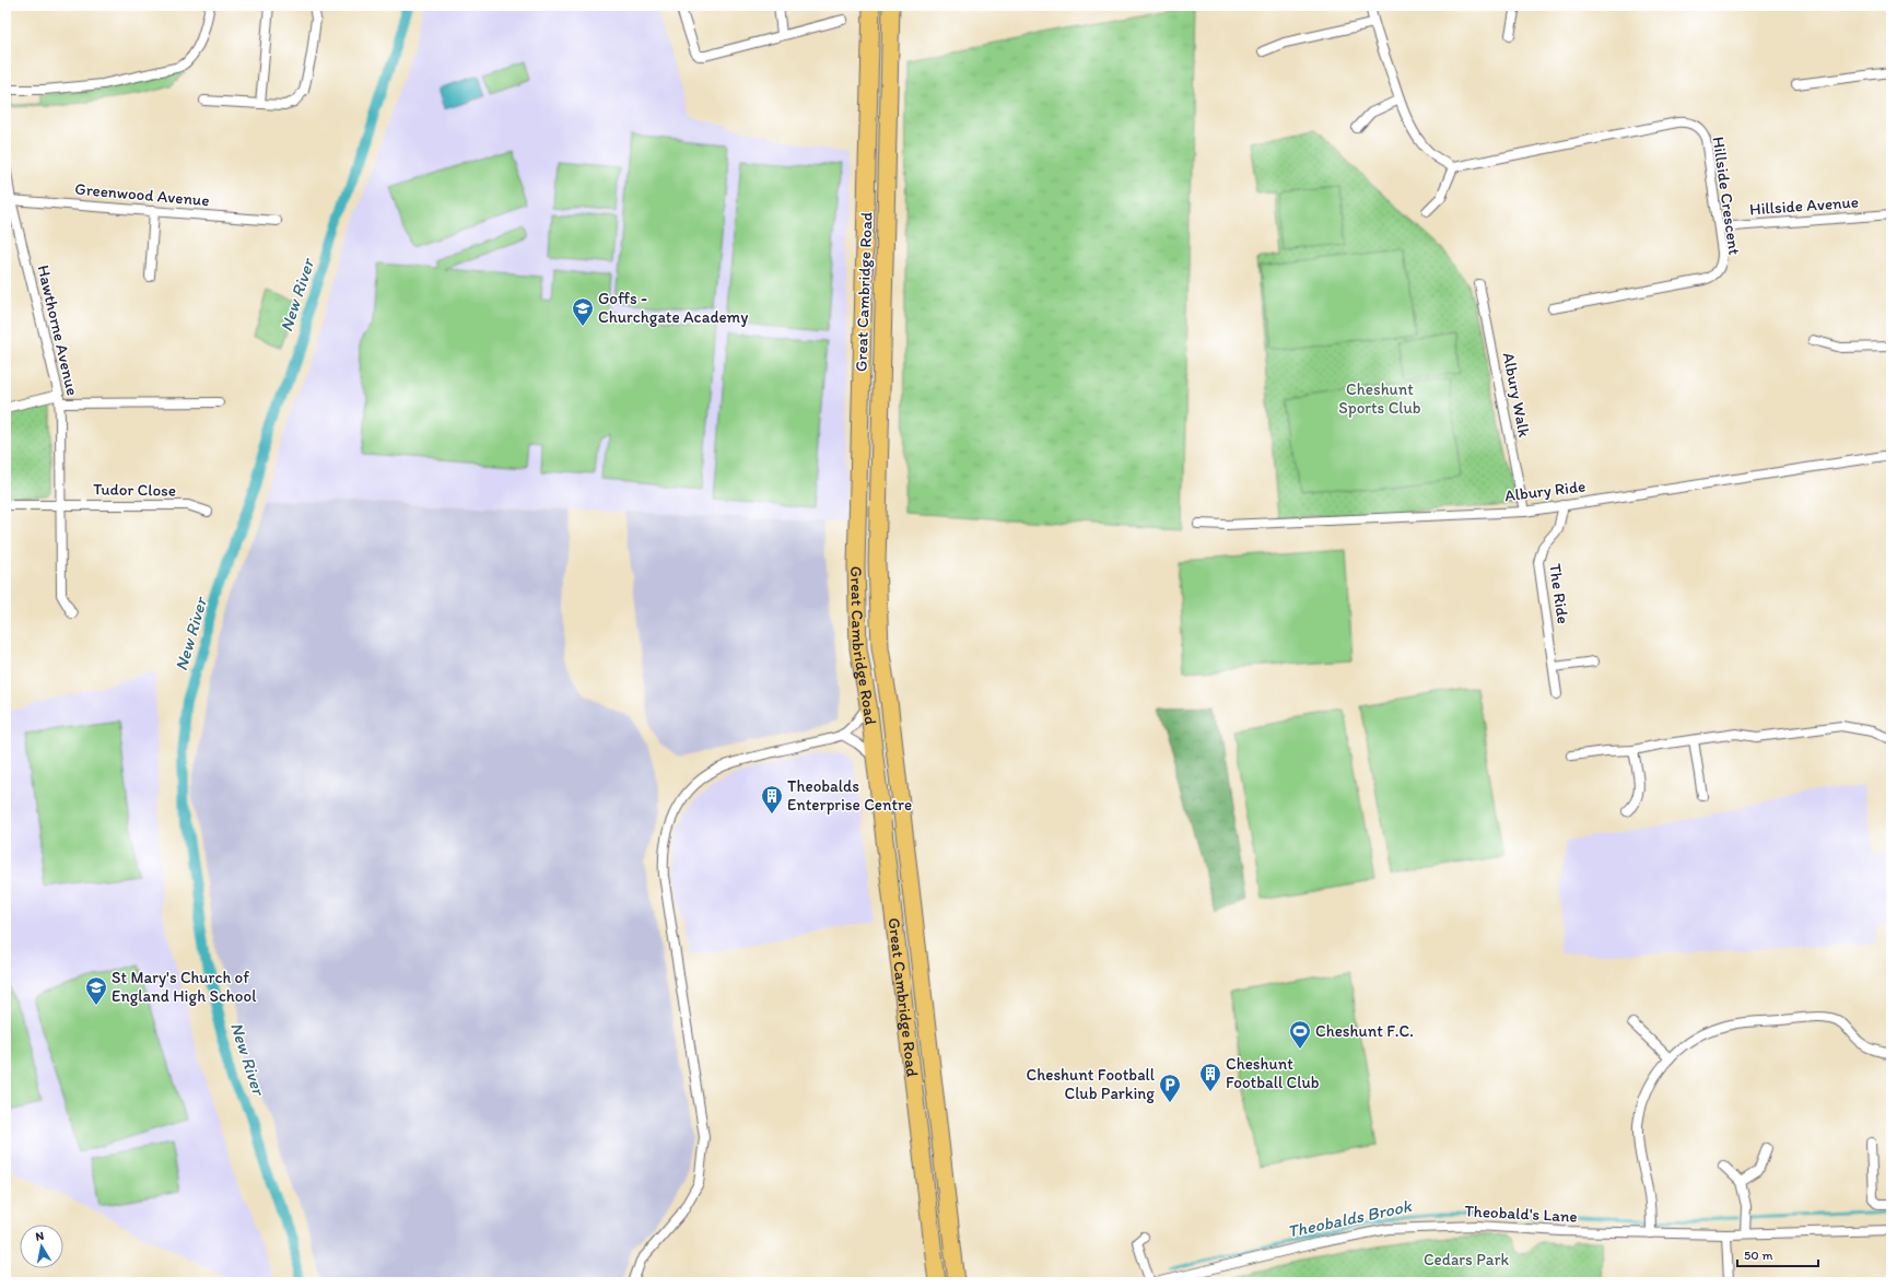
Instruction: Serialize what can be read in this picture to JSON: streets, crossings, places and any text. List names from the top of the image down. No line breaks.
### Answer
{"streets":{"highway":["Great Cambridge Road"],"street":["Greenwood Avenue","Hillside Crescent","Hillside Avenue","Hawthorne Avenue","Albury Walk","Tudor Close","Albury Ride","The Ride","Theobald's Lane"]},"crossings":[["Greenwood Avenue","Hawthorne Avenue"],["Hillside Crescent","Hillside Avenue"],["Hawthorne Avenue","Tudor Close"],["Albury Walk","Albury Ride"],["Albury Ride","The Ride"]],"water":["New River","Theobalds Brook"],"parks":["Cheshunt Sports Club","Cedars Park"],"places":{"school or university":["Goffs - Churchgate Academy","St Mary's Church of England High School"],"building":["Theobalds Enterprise Centre","Cheshunt Football Club"],"sports":["Cheshunt F.C."],"parking":["Cheshunt Football Club Parking"]},"scale_bar":"50 m","north":"top"}
